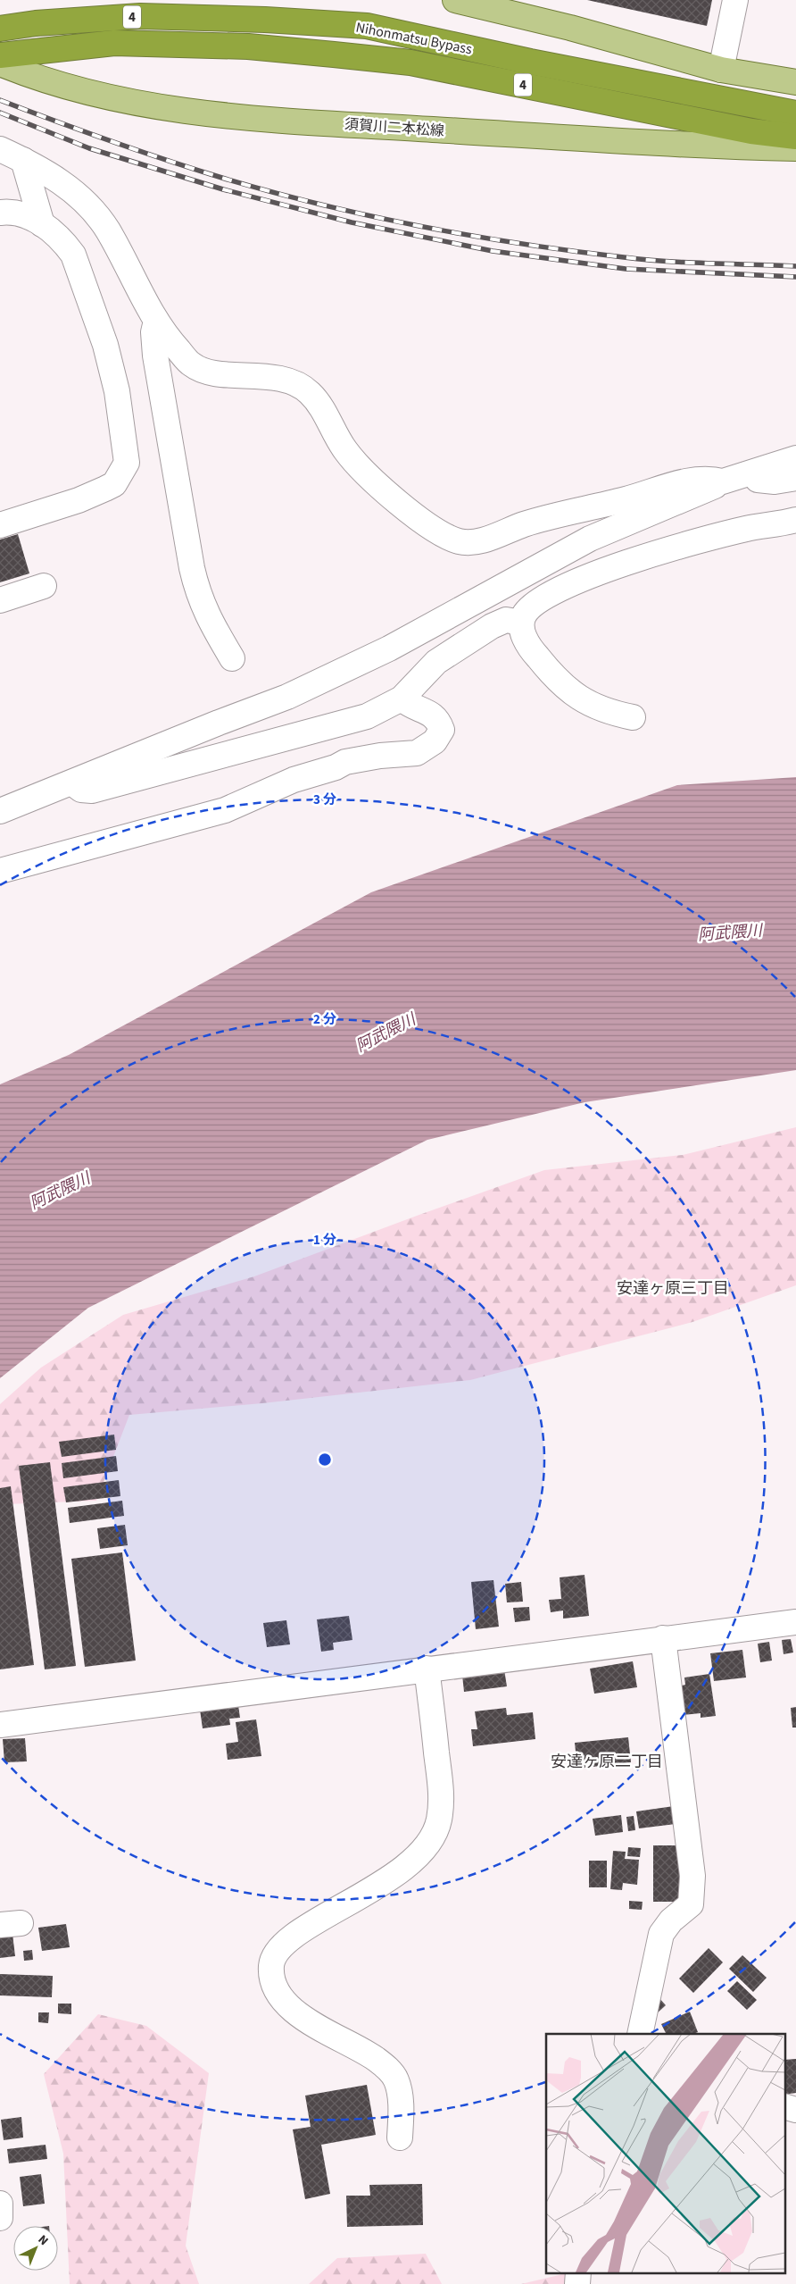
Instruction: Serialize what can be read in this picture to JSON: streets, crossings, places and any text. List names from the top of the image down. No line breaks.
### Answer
{"streets":{"highway":["4","Nihonmatsu Bypass"],"main road":["須賀川二本松線"]},"districts":["安達ヶ原三丁目","安達ヶ原二丁目"],"water":["阿武隈川"],"north":"top right","rings":["3 分","2 分","1 分"]}
